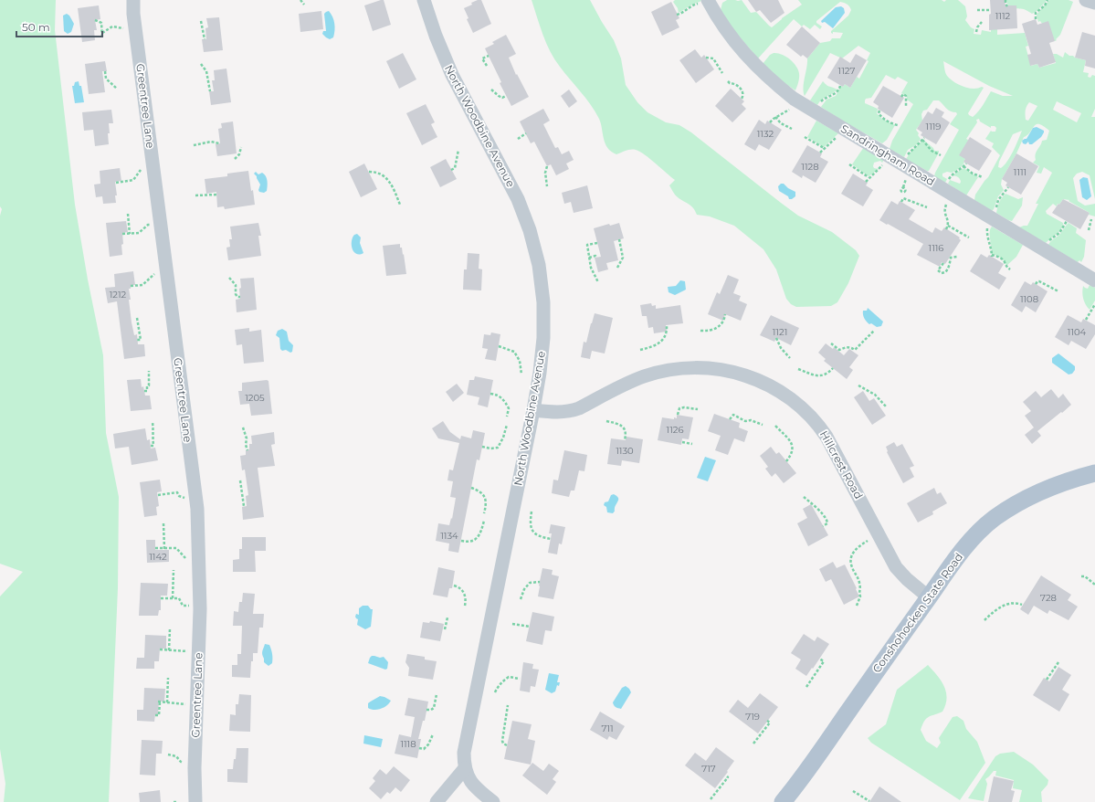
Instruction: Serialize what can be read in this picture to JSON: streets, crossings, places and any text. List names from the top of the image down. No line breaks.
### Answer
{"streets":{"main road":["Conshohocken State Road"],"street":["Greentree Lane","North Woodbine Avenue","Sandringham Road","Hillcrest Road"]},"crossings":[["North Woodbine Avenue","Hillcrest Road"],["Hillcrest Road","Conshohocken State Road"]],"house_numbers":["1112","1127","1119","1132","1128","1111","1116","1212","1108","1121","1104","1205","1126","1130","1134","1142","728","719","711","1118","717"],"scale_bar":"50 m"}
